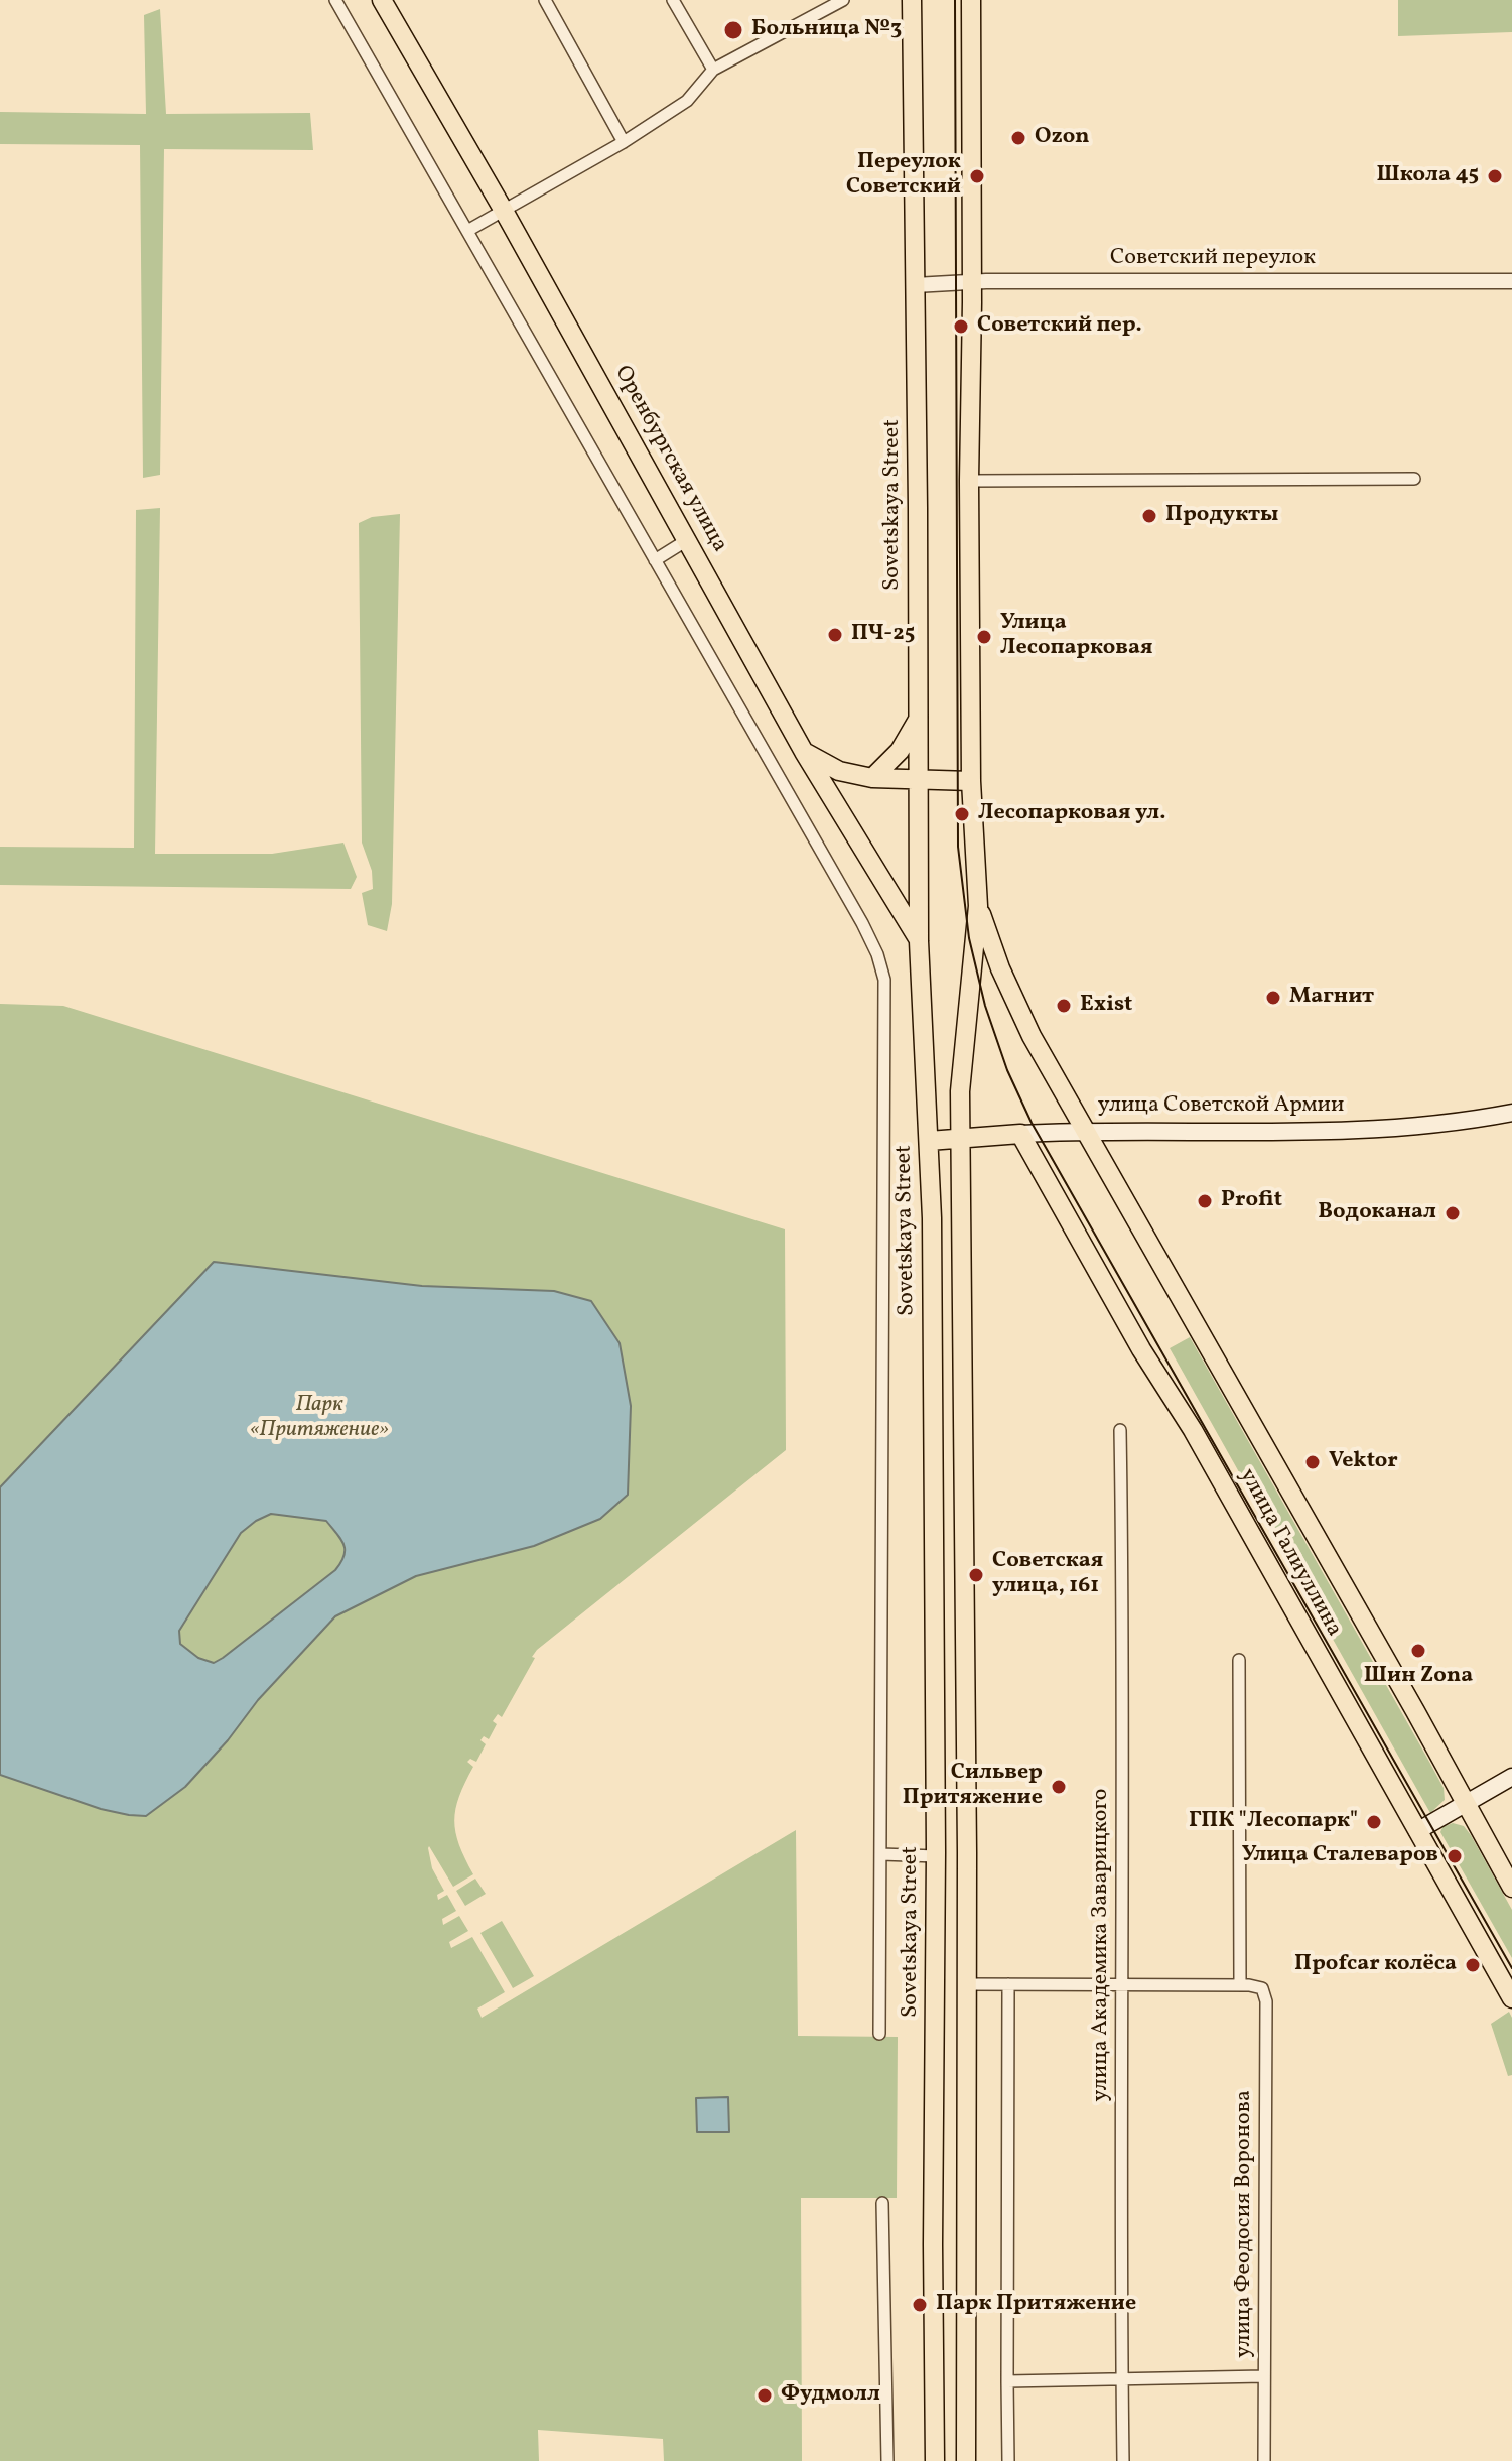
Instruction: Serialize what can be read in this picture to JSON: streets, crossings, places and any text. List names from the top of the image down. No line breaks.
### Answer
{"streets":{"main road":["Оренбургская улица","Sovetskaya Street","улица Советской Армии","улица Галиуллина"],"street":["Советский переулок","улица Академика Заварицкого","улица Феодосия Воронова"]},"crossings":[["Советский переулок","Sovetskaya Street"],["Оренбургская улица","Sovetskaya Street"],["Sovetskaya Street","улица Советской Армии"],["улица Советской Армии","улица Галиуллина"]],"parks":["Парк «Притяжение»"],"places":["Больница №3","Ozon","Переулок Советский","Школа 45","Советский пер.","Продукты","ПЧ-25","Улица Лесопарковая","Лесопарковая ул.","Магнит","Exist","Profit","Водоканал","Vektor","Советская улица, 161","Шин Zona","Сильвер Притяжение","ГПК \"Лесопарк\"","Улица Сталеваров","Проfcar колёса","Парк Притяжение","Фудмолл"]}
